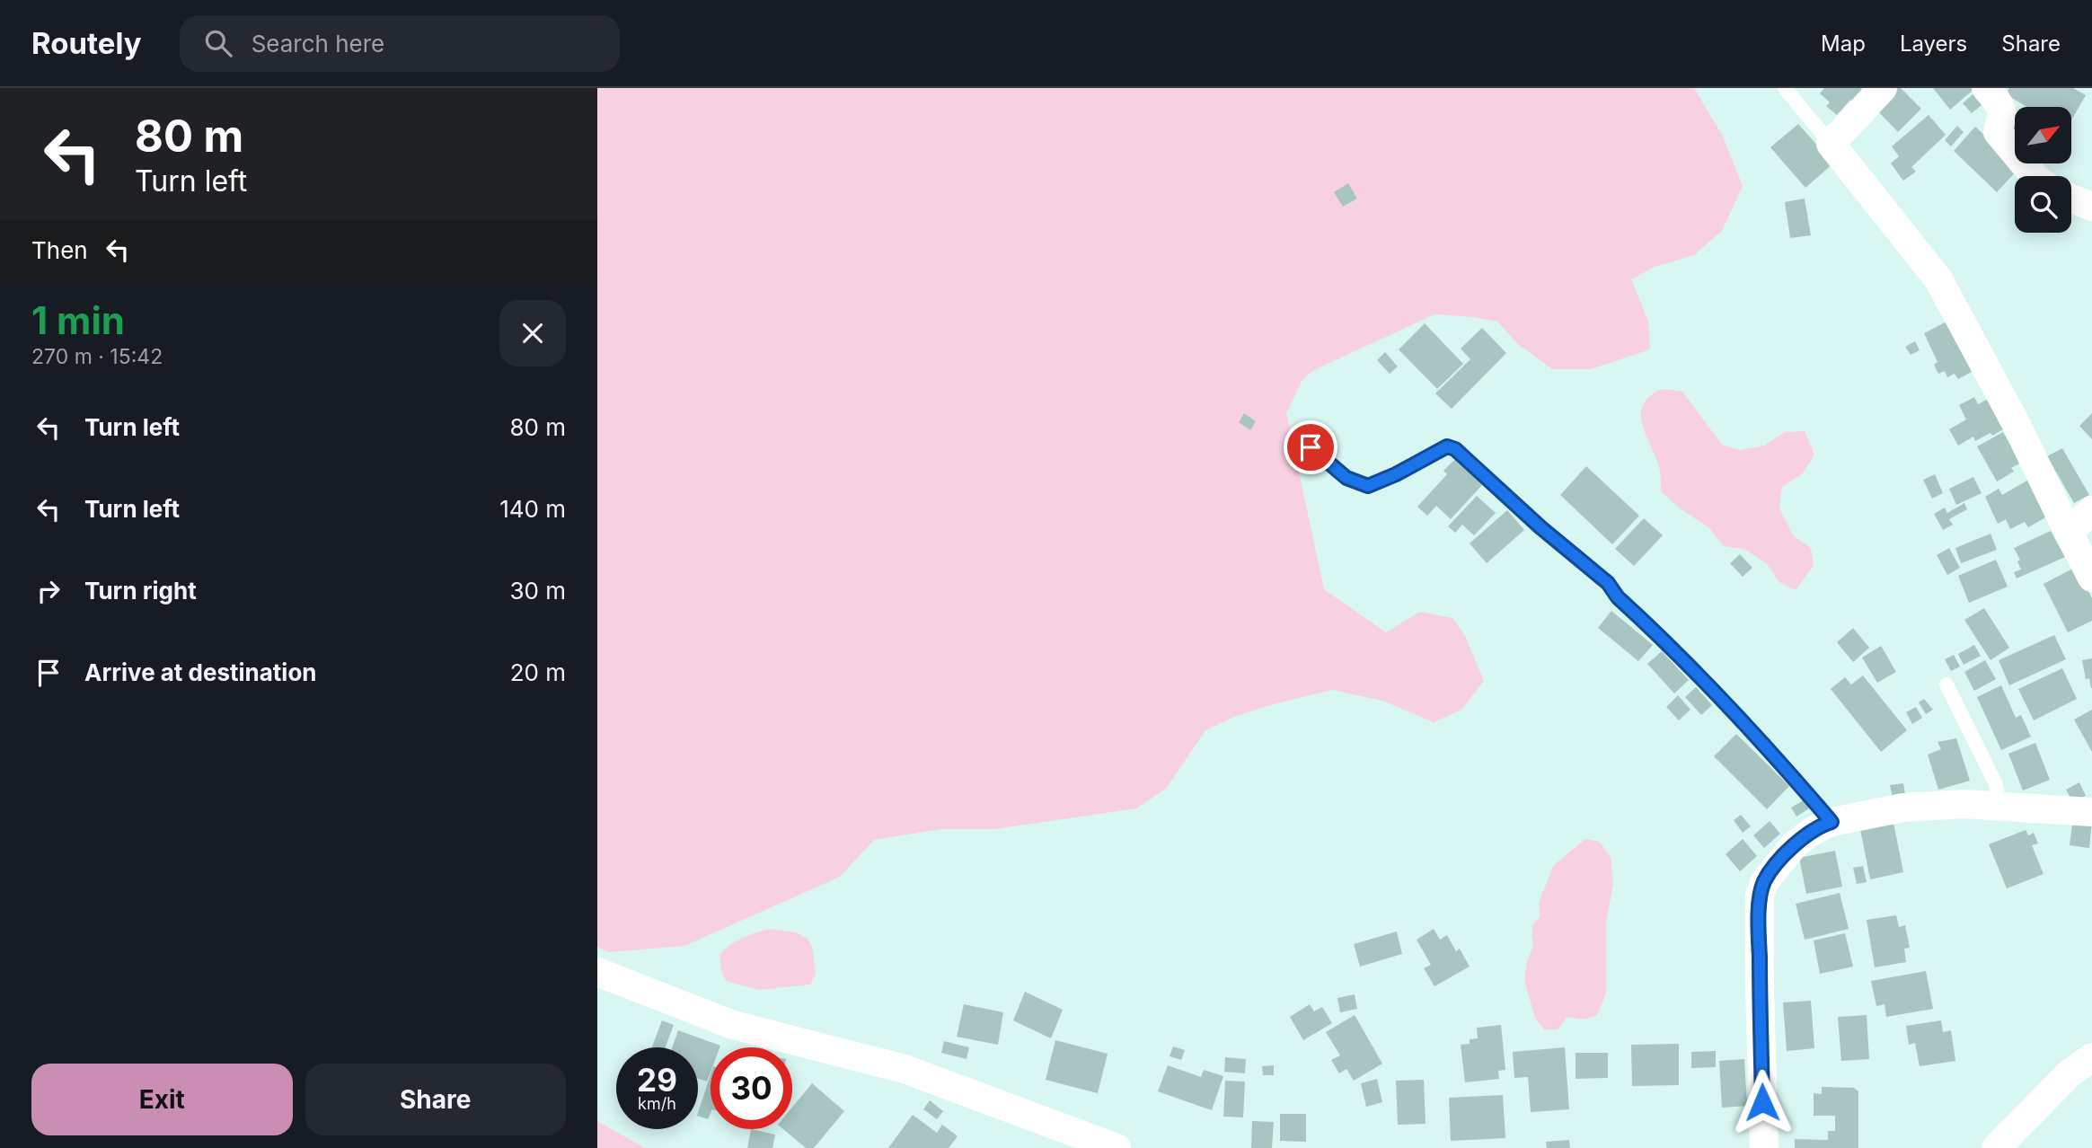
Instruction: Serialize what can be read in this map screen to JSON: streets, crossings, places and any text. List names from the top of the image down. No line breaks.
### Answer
{"north":"top right","page":{"header":"Routely","search":"Search here","nav":["Map","Layers","Share"],"turn":["80 m","Turn left"],"then":"Then","heading":["1 min","270 m · 15:42"],"list":[{"name":"Turn left","value":"80 m"},{"name":"Turn left","value":"140 m"},{"name":"Turn right","value":"30 m"},{"name":"Arrive at destination","value":"20 m"}],"speed":"29 km/h","limit":"30","buttons":["Exit","Share"]}}
